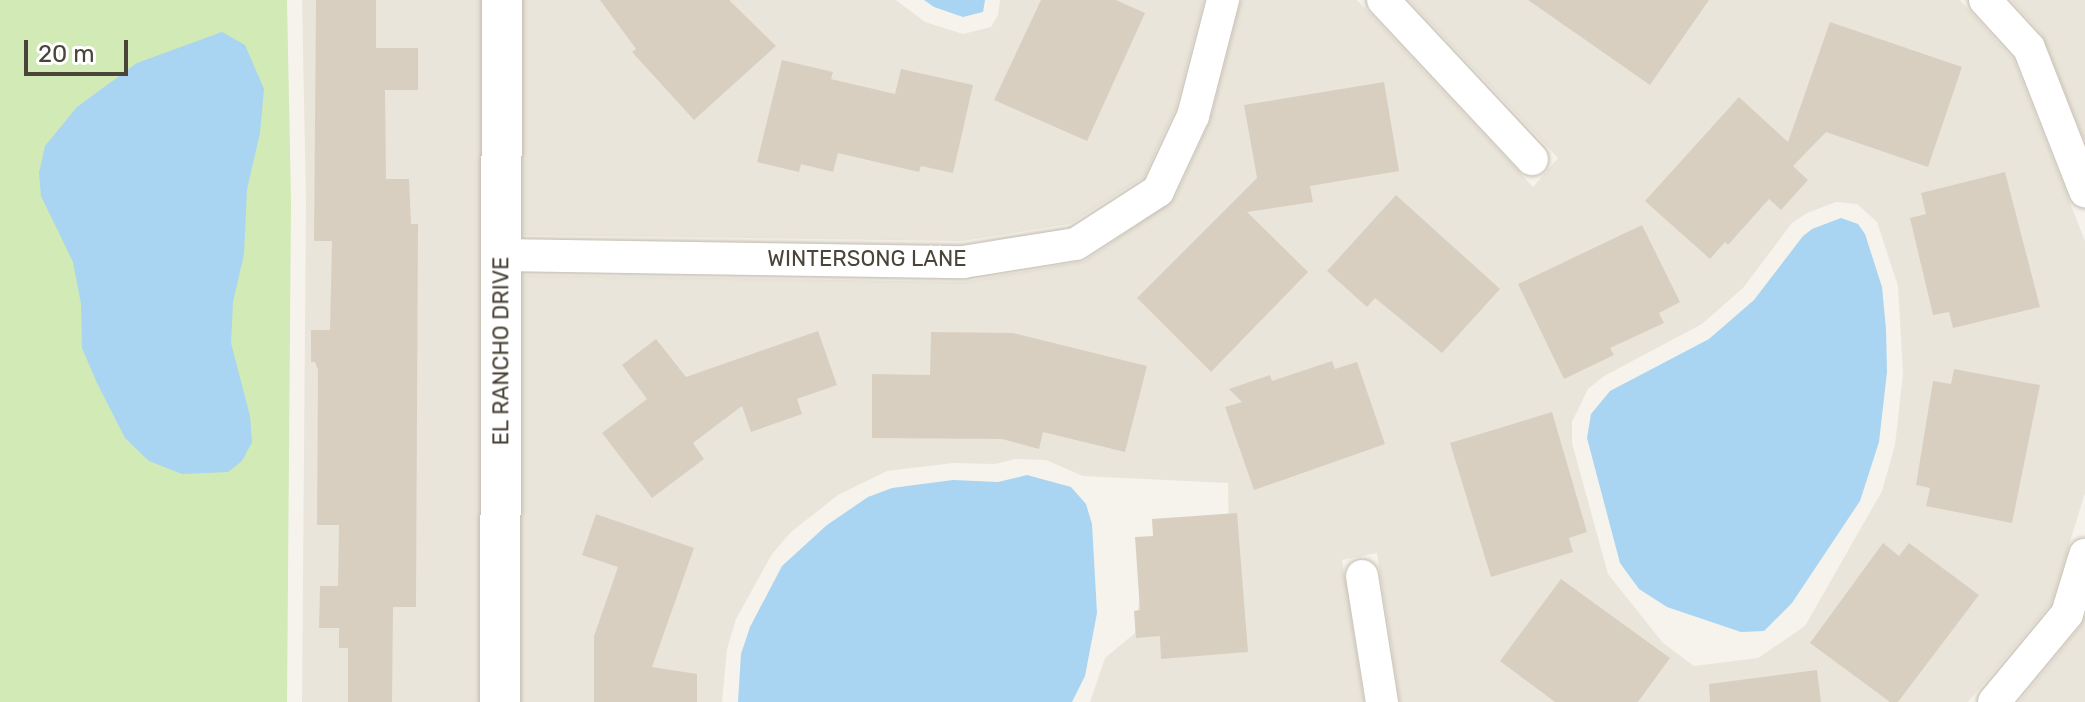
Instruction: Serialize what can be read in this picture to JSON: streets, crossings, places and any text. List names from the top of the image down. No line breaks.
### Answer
{"streets":{"street":["WINTERSONG LANE","EL RANCHO DRIVE"]},"crossings":[["WINTERSONG LANE","EL RANCHO DRIVE"]],"scale_bar":"20 m"}
